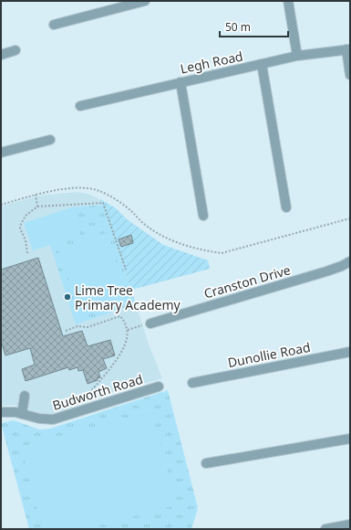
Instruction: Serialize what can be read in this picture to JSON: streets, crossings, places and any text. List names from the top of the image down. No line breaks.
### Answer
{"streets":{"street":["Legh Road","Cranston Drive","Dunollie Road","Budworth Road"]},"places":["Lime Tree Primary Academy"],"scale_bar":"50 m"}
